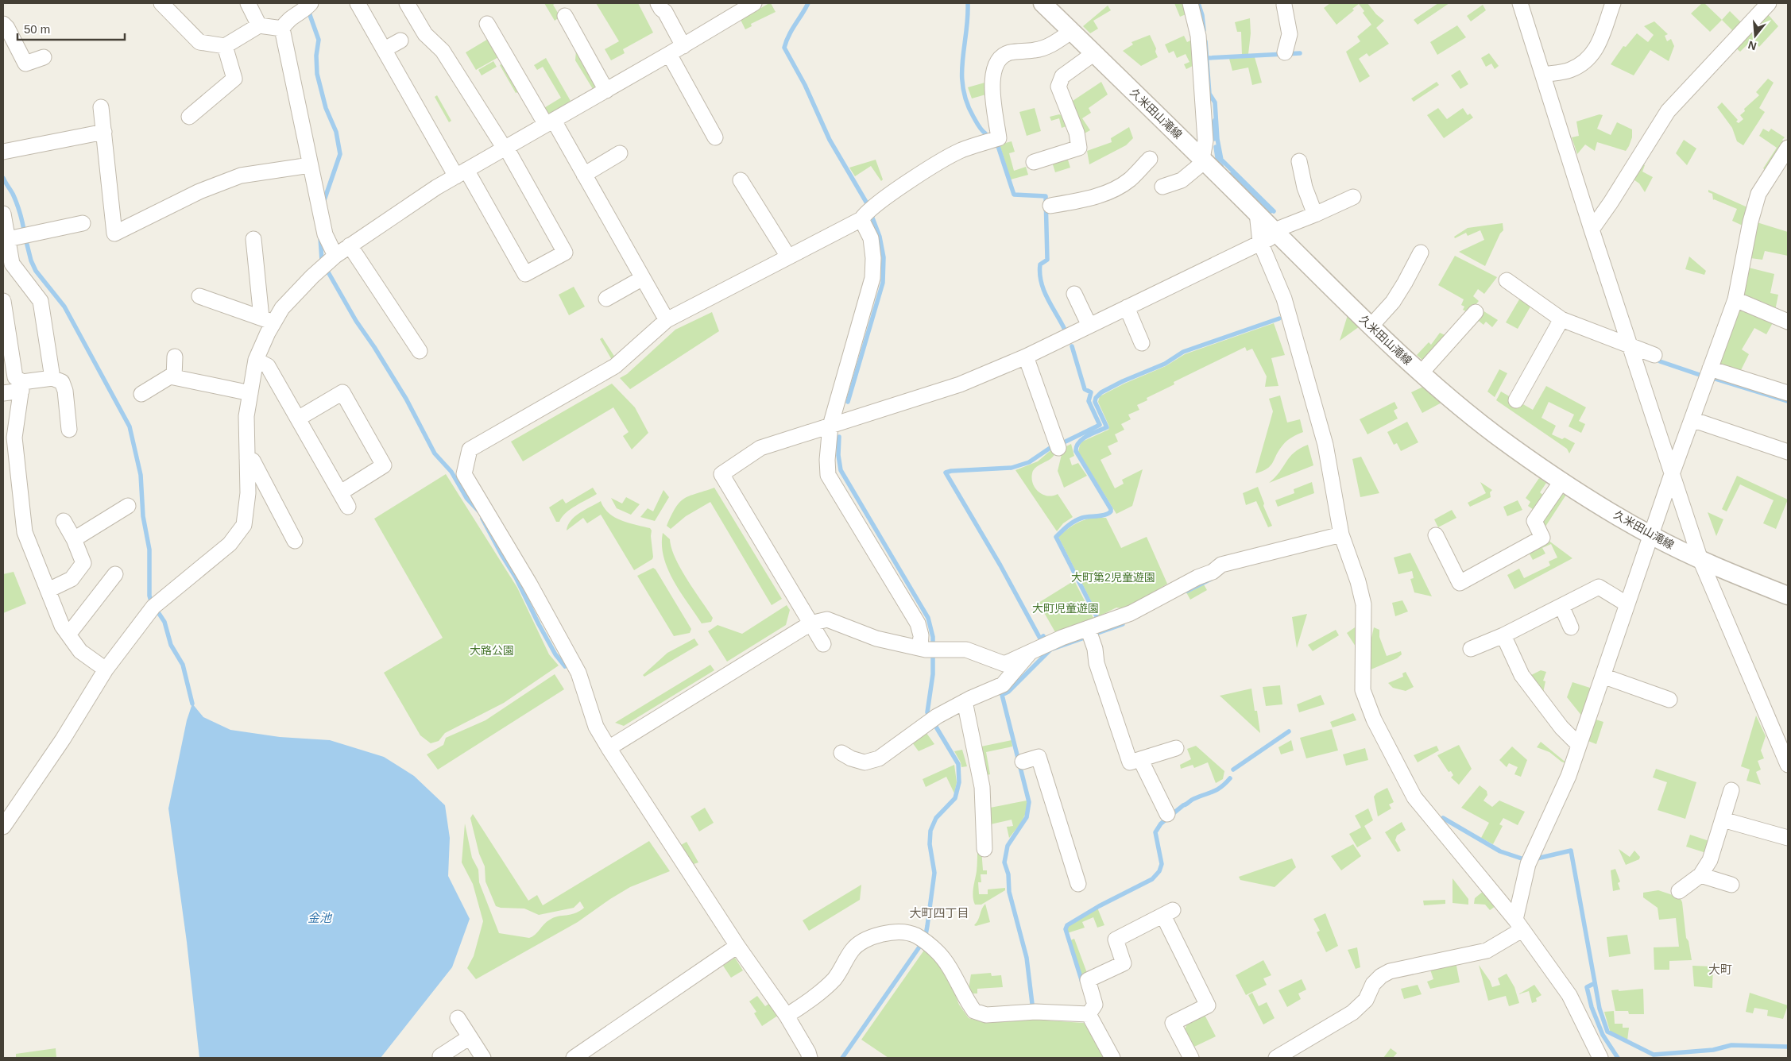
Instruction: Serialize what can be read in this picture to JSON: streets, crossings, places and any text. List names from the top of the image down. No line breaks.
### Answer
{"streets":{"street":["久米田山滝線"]},"districts":["大町四丁目","大町"],"water":["金池"],"parks":["大町第2児童遊園","大町児童遊園","大路公園"],"scale_bar":"50 m","north":"bottom"}
